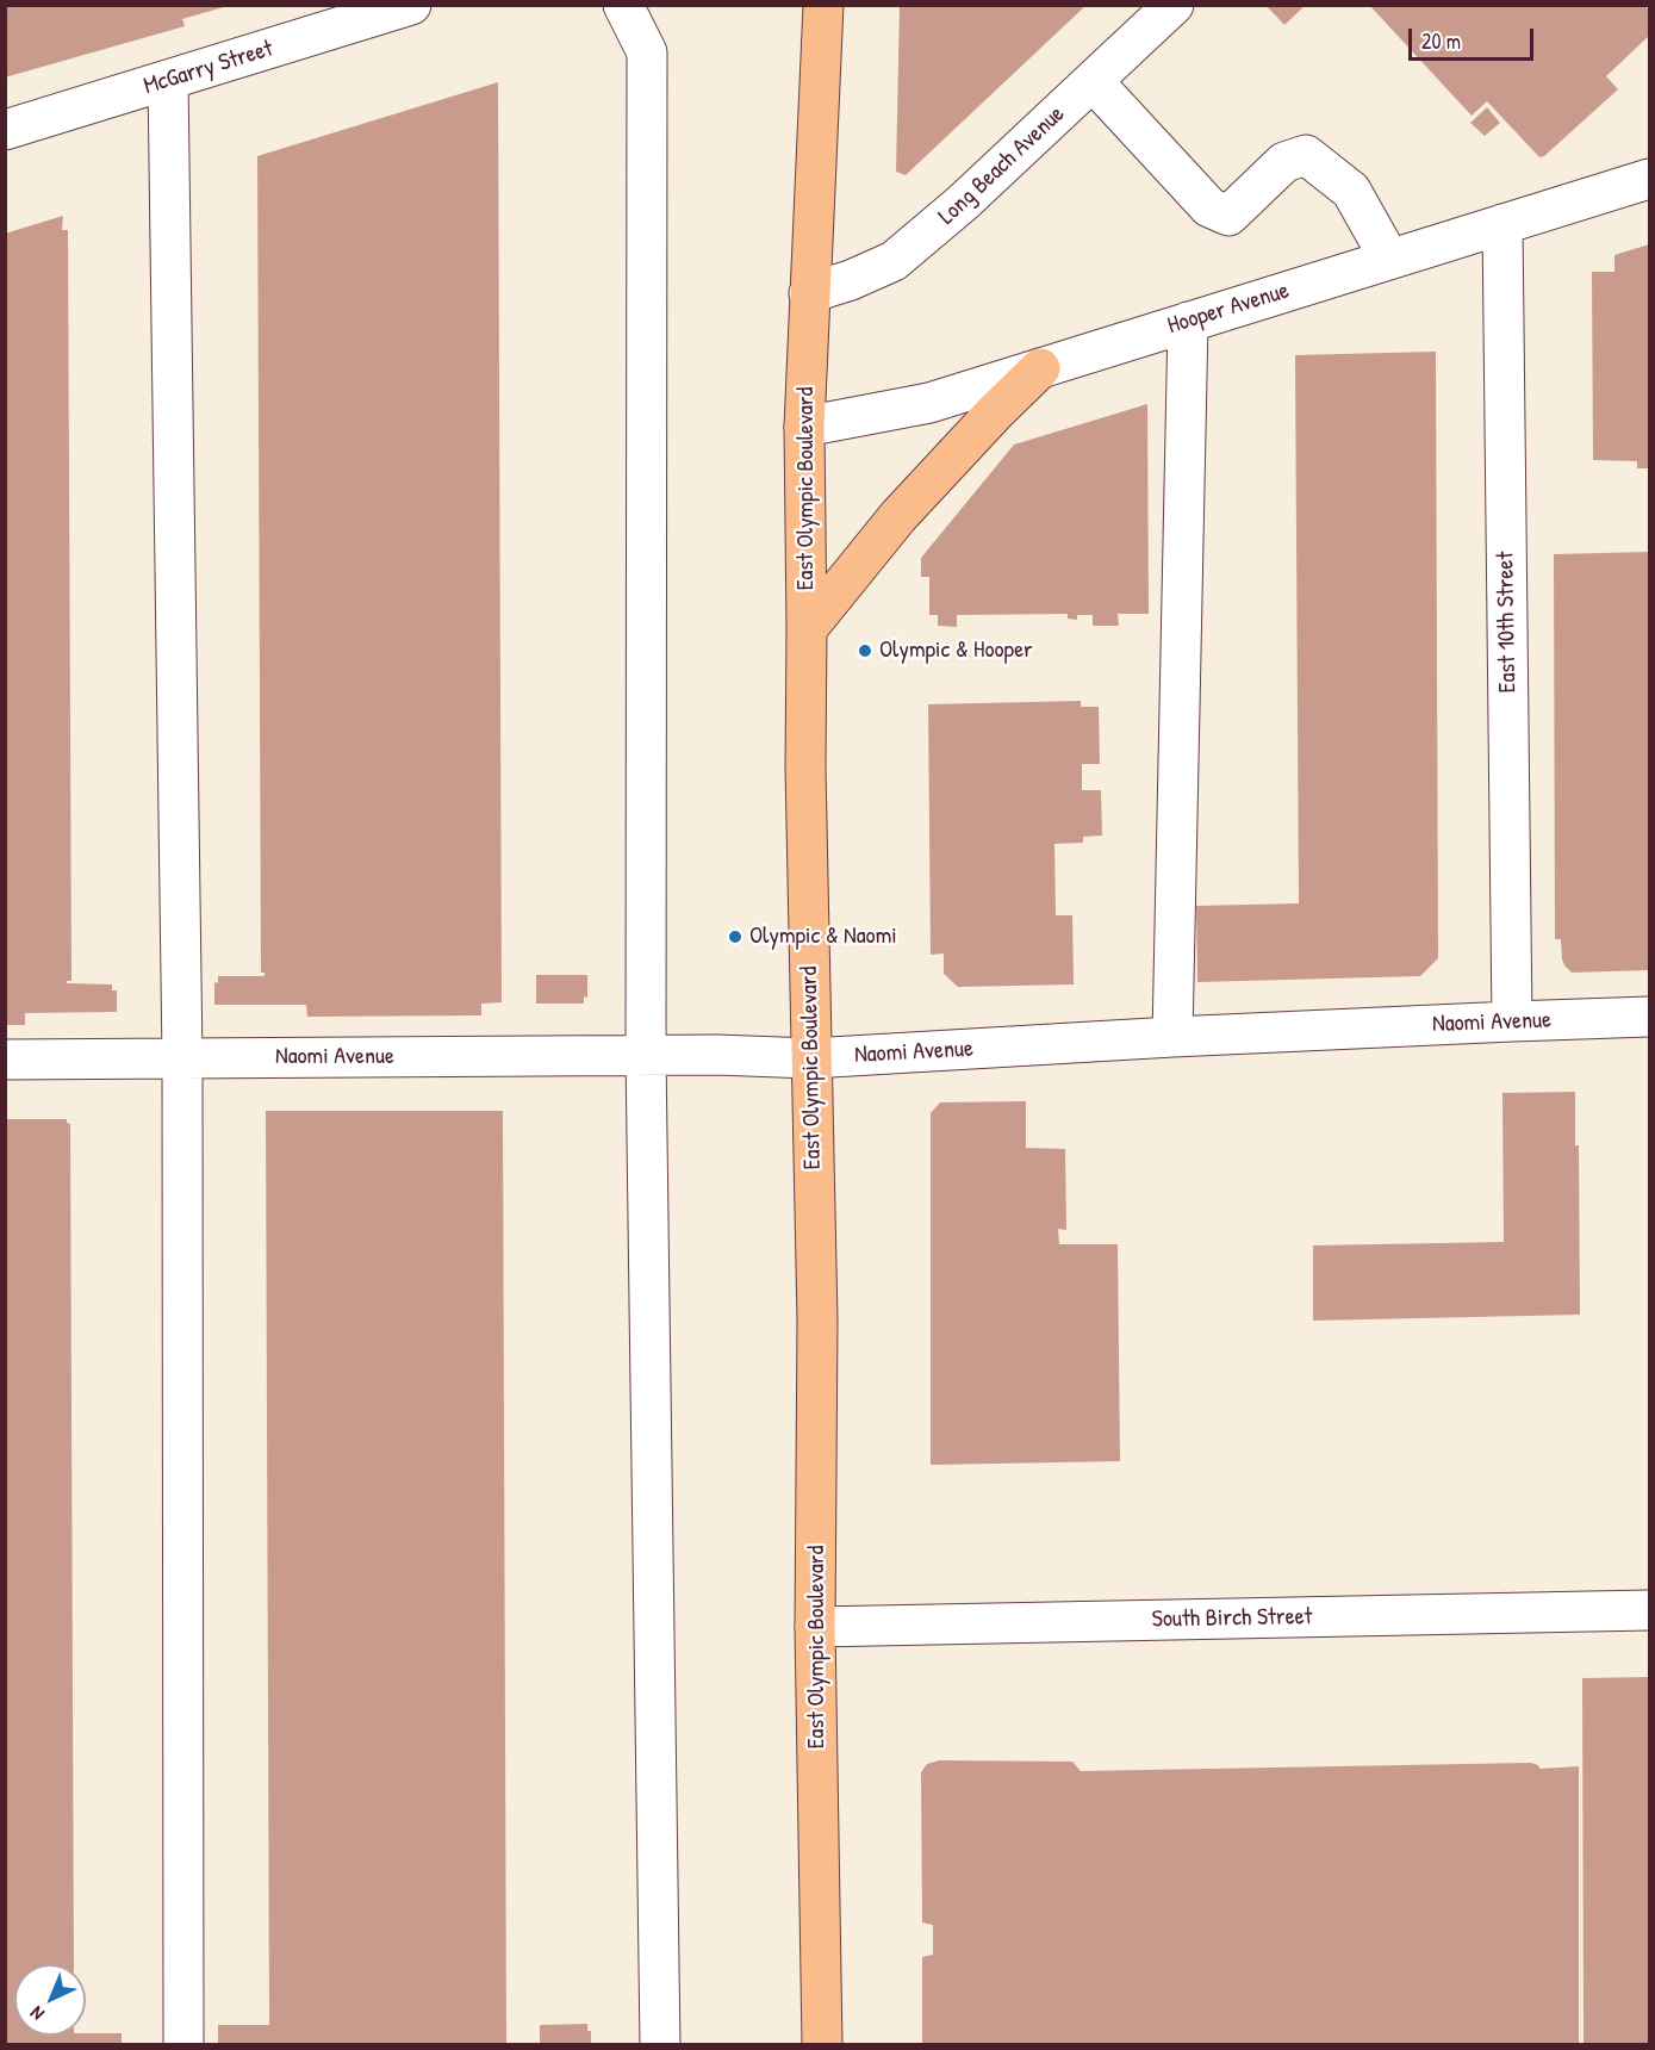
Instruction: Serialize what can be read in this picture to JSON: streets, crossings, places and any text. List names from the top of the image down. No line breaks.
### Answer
{"streets":{"main road":["East Olympic Boulevard"],"street":["McGarry Street","Long Beach Avenue","Hooper Avenue","East 10th Street","Naomi Avenue","South Birch Street"]},"crossings":[["Long Beach Avenue","East Olympic Boulevard"],["Hooper Avenue","East Olympic Boulevard"],["Hooper Avenue","East 10th Street"],["East Olympic Boulevard","Naomi Avenue"],["East Olympic Boulevard","South Birch Street"],["East 10th Street","Naomi Avenue"]],"places":["Olympic & Hooper","Olympic & Naomi"],"scale_bar":"20 m","north":"bottom left"}
